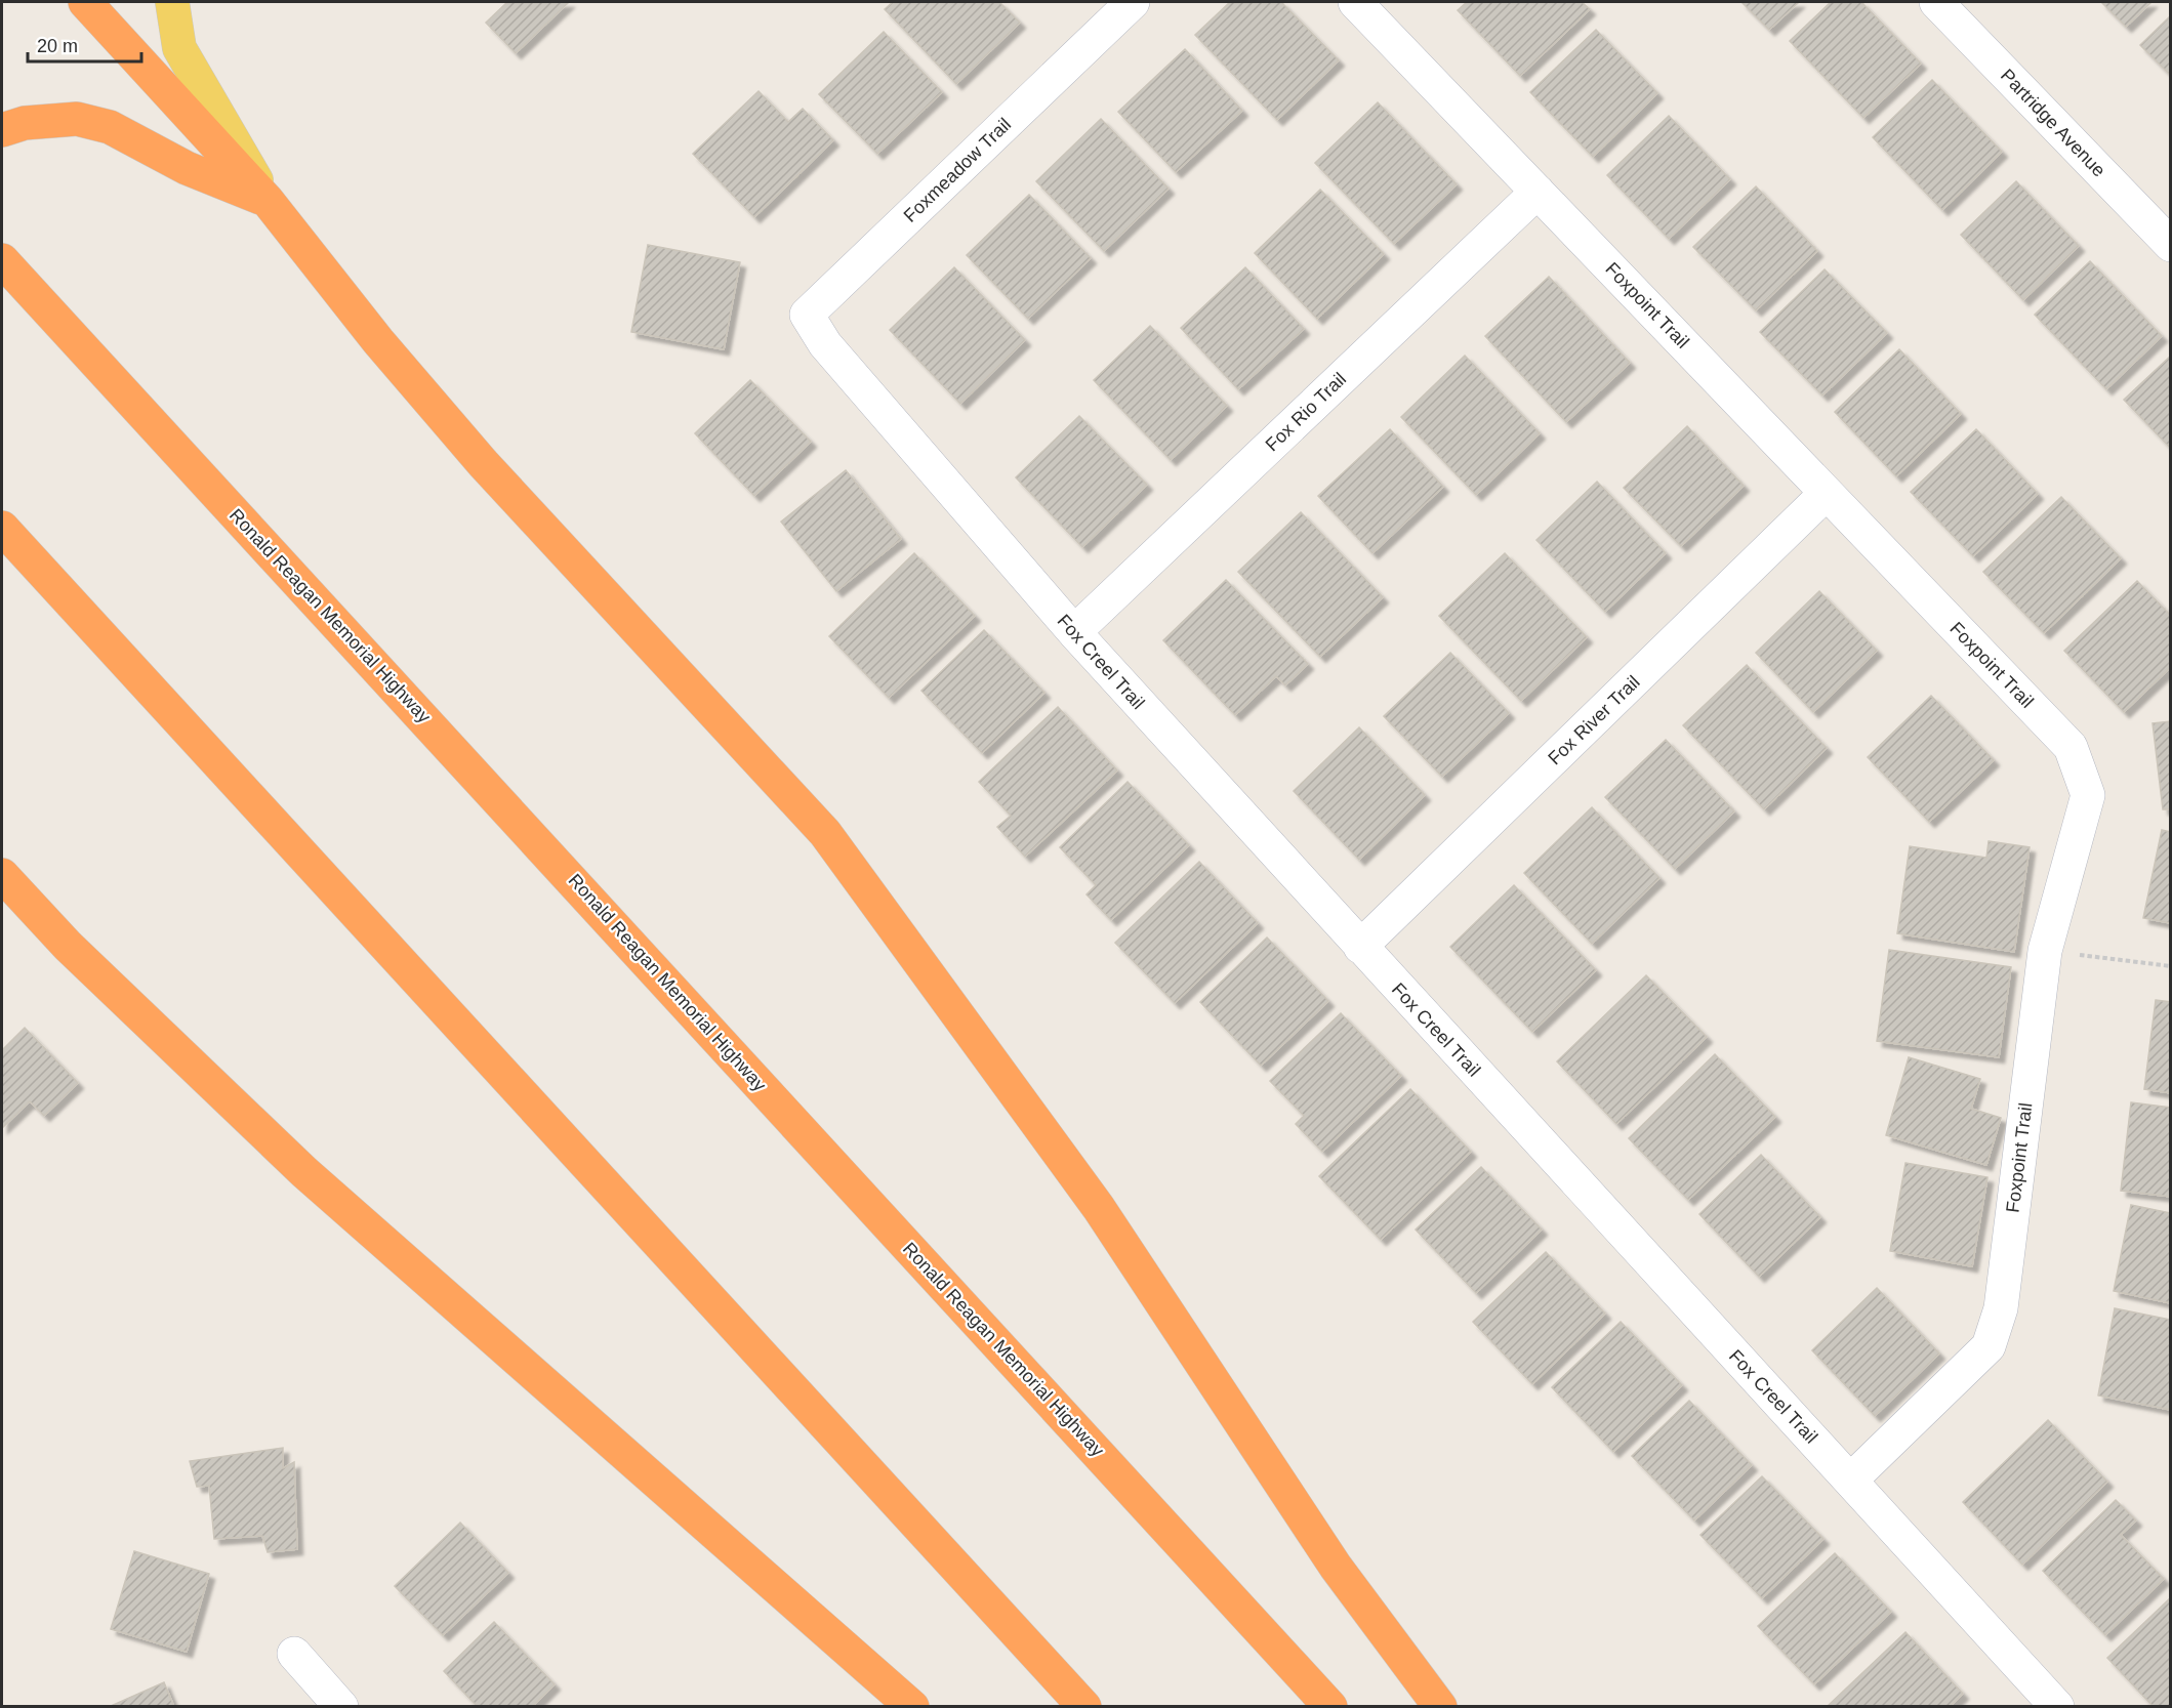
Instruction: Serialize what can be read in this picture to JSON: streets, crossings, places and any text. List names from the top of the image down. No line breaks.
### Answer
{"streets":{"highway":["Ronald Reagan Memorial Highway"],"street":["Partridge Avenue","Foxmeadow Trail","Foxpoint Trail","Fox Rio Trail","Fox Creel Trail","Fox River Trail"]},"crossings":[["Foxmeadow Trail","Fox Creel Trail"],["Foxpoint Trail","Fox Rio Trail"],["Foxpoint Trail","Fox Creel Trail"],["Foxpoint Trail","Fox River Trail"],["Fox Rio Trail","Fox Creel Trail"],["Fox Creel Trail","Fox River Trail"]],"scale_bar":"20 m"}
